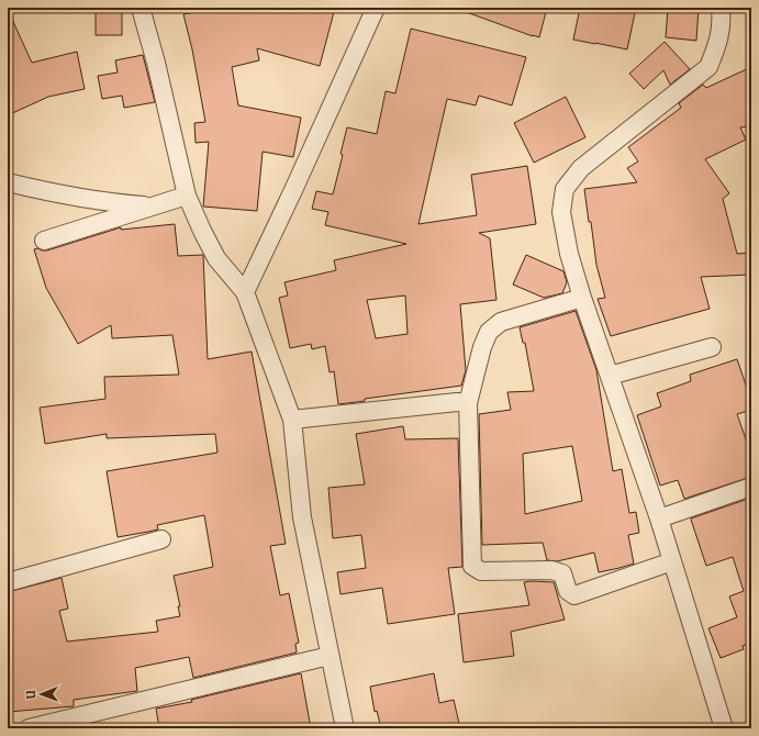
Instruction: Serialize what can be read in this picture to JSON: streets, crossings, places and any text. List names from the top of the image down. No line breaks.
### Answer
{"north":"left"}
